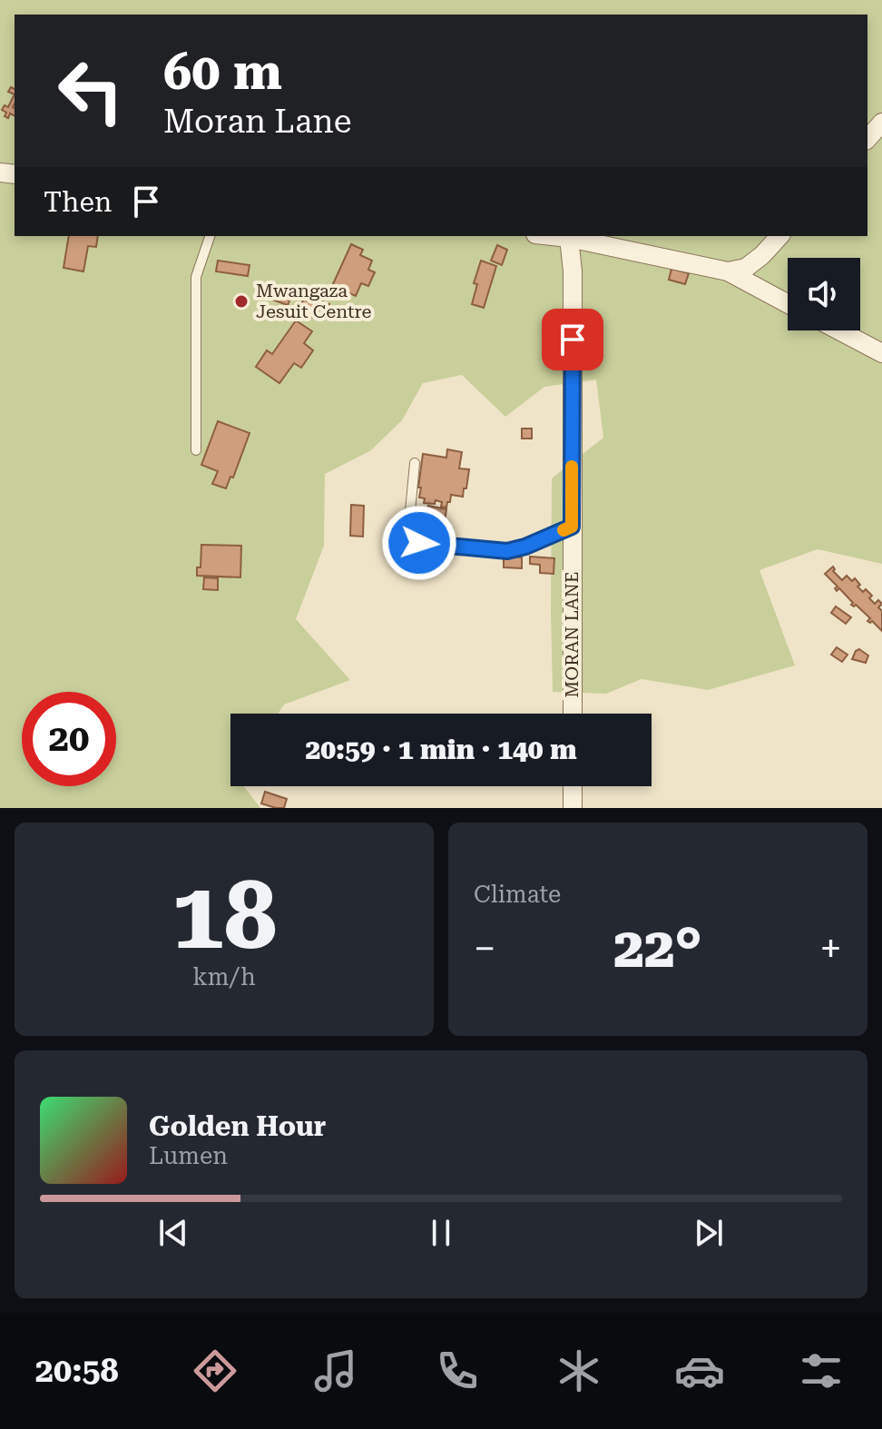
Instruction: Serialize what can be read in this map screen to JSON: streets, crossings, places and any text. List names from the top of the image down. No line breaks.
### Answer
{"streets":{"street":["MORAN LANE"]},"places":["Mwangaza Jesuit Centre"],"page":{"turn":["60 m","Moran Lane"],"then":"Then","limit":"20","trip":"20:59 · 1 min · 140 m","tile":[["18","km/h"],"Climate"],"heat":["−","22°","+"],"song":["Golden Hour","Lumen"],"tabs":"20:58"}}
